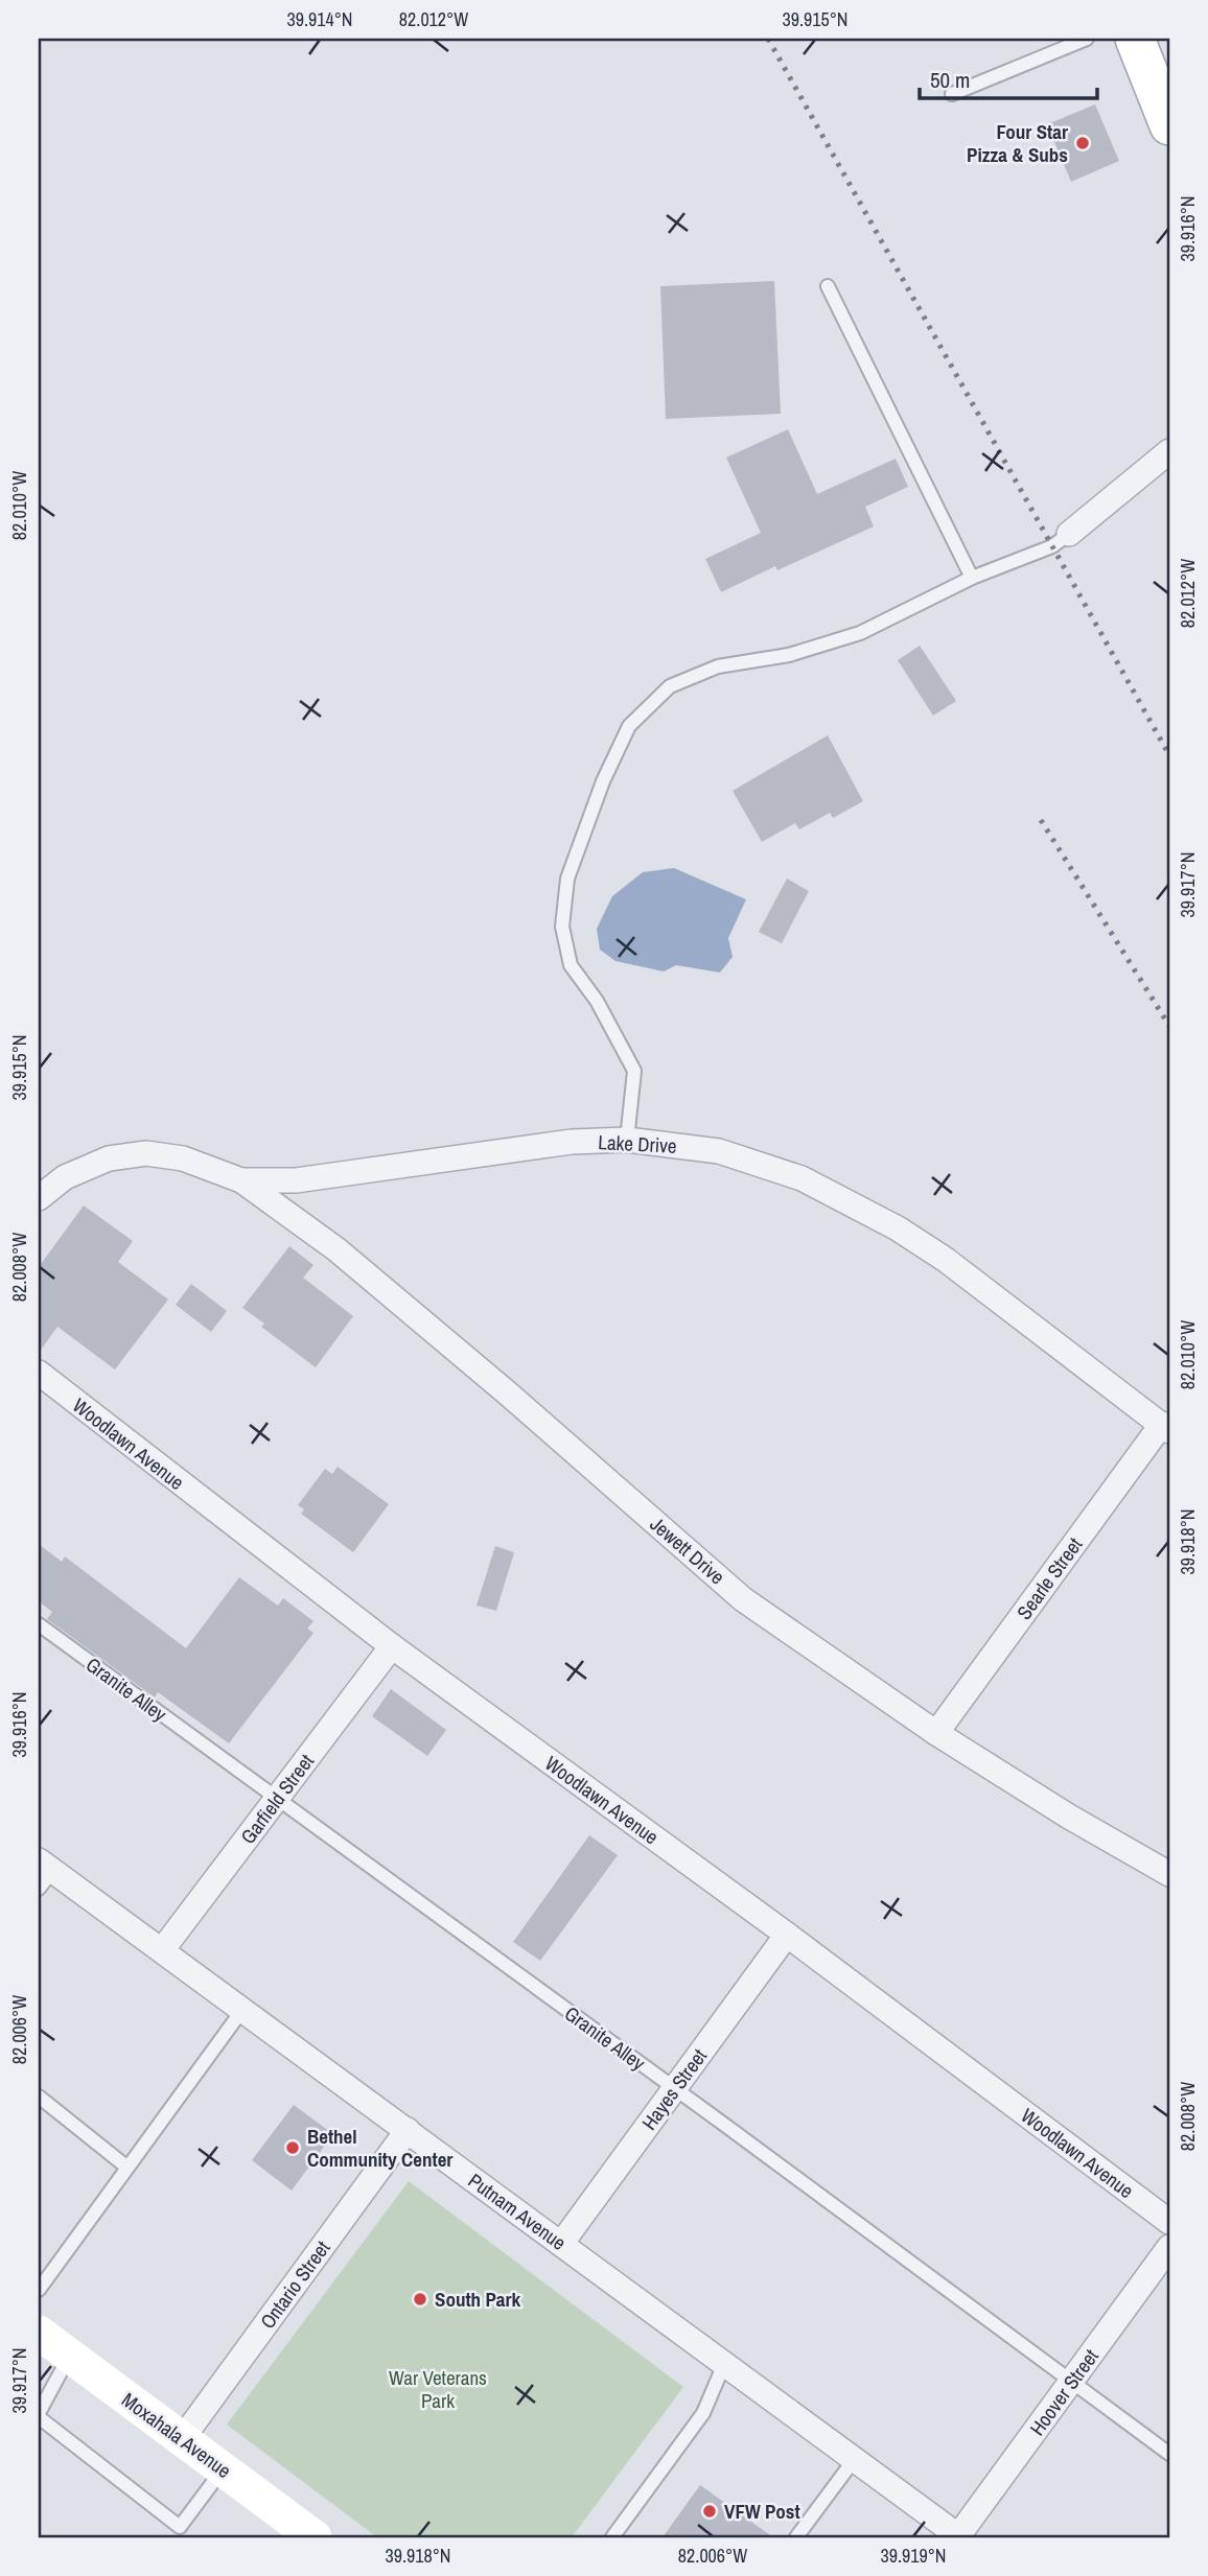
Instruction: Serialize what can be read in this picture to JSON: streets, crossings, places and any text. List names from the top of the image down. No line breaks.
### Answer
{"streets":{"street":["Lake Drive","Woodlawn Avenue","Jewett Drive","Searle Street","Garfield Street","Hayes Street","Putnam Avenue","Ontario Street","Hoover Street","Moxahala Avenue"],"lane":["Granite Alley"]},"crossings":[["Lake Drive","Jewett Drive"],["Lake Drive","Searle Street"],["Woodlawn Avenue","Garfield Street"],["Woodlawn Avenue","Hayes Street"],["Jewett Drive","Searle Street"],["Granite Alley","Garfield Street"],["Granite Alley","Hayes Street"],["Granite Alley","Hoover Street"],["Garfield Street","Putnam Avenue"],["Hayes Street","Putnam Avenue"],["Putnam Avenue","Ontario Street"],["Putnam Avenue","Hoover Street"],["Ontario Street","Moxahala Avenue"]],"parks":["War Veterans Park"],"places":["Four Star Pizza & Subs","Bethel Community Center","South Park","VFW Post"],"scale_bar":"50 m","coordinates":["39.914°N","82.012°W","39.915°N","39.916°N","82.010°W","39.917°N","82.008°W","39.918°N","82.006°W","39.919°N"]}
